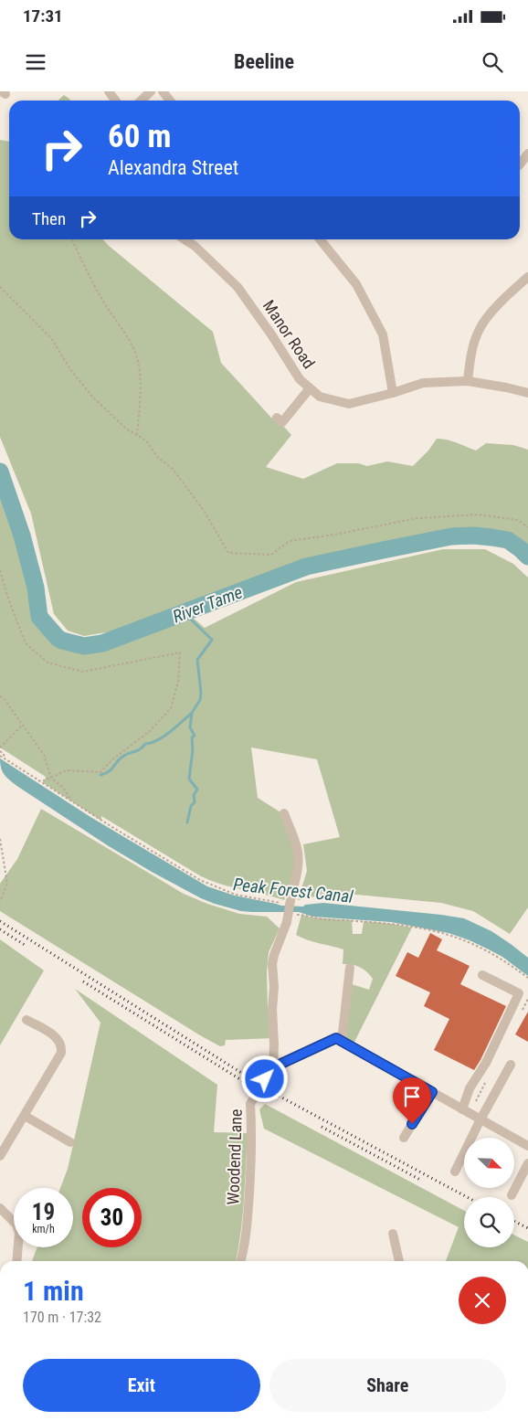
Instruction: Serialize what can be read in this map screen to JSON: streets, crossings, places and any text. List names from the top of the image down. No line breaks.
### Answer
{"streets":{"street":["Manor Road","Woodend Lane"]},"water":["River Tame","Peak Forest Canal"],"north":"bottom right","page":{"status":"17:31","header":"Beeline","turn":["60 m","Alexandra Street"],"then":"Then","speed":"19 km/h","limit":"30","heading":["1 min","170 m · 17:32"],"buttons":["Exit","Share"]}}
